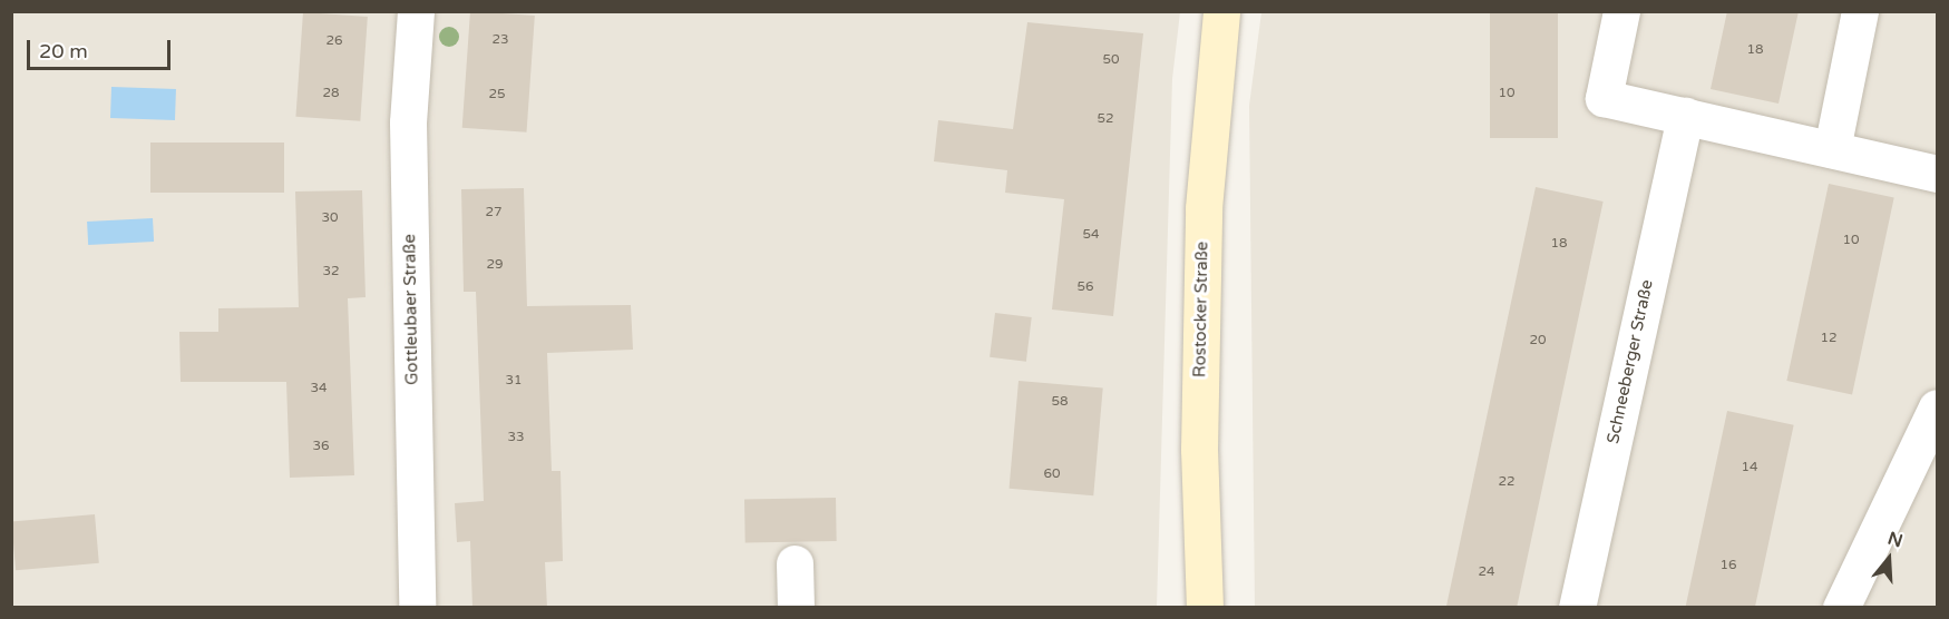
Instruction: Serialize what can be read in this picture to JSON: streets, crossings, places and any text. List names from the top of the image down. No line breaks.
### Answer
{"streets":{"main road":["Rostocker Straße"],"street":["Gottleubaer Straße","Schneeberger Straße"]},"house_numbers":["23","26","18","50","28","10","25","52","27","30","54","10","18","29","32","56","12","20","31","34","58","33","36","14","60","22","16","24"],"scale_bar":"20 m","north":"top"}
